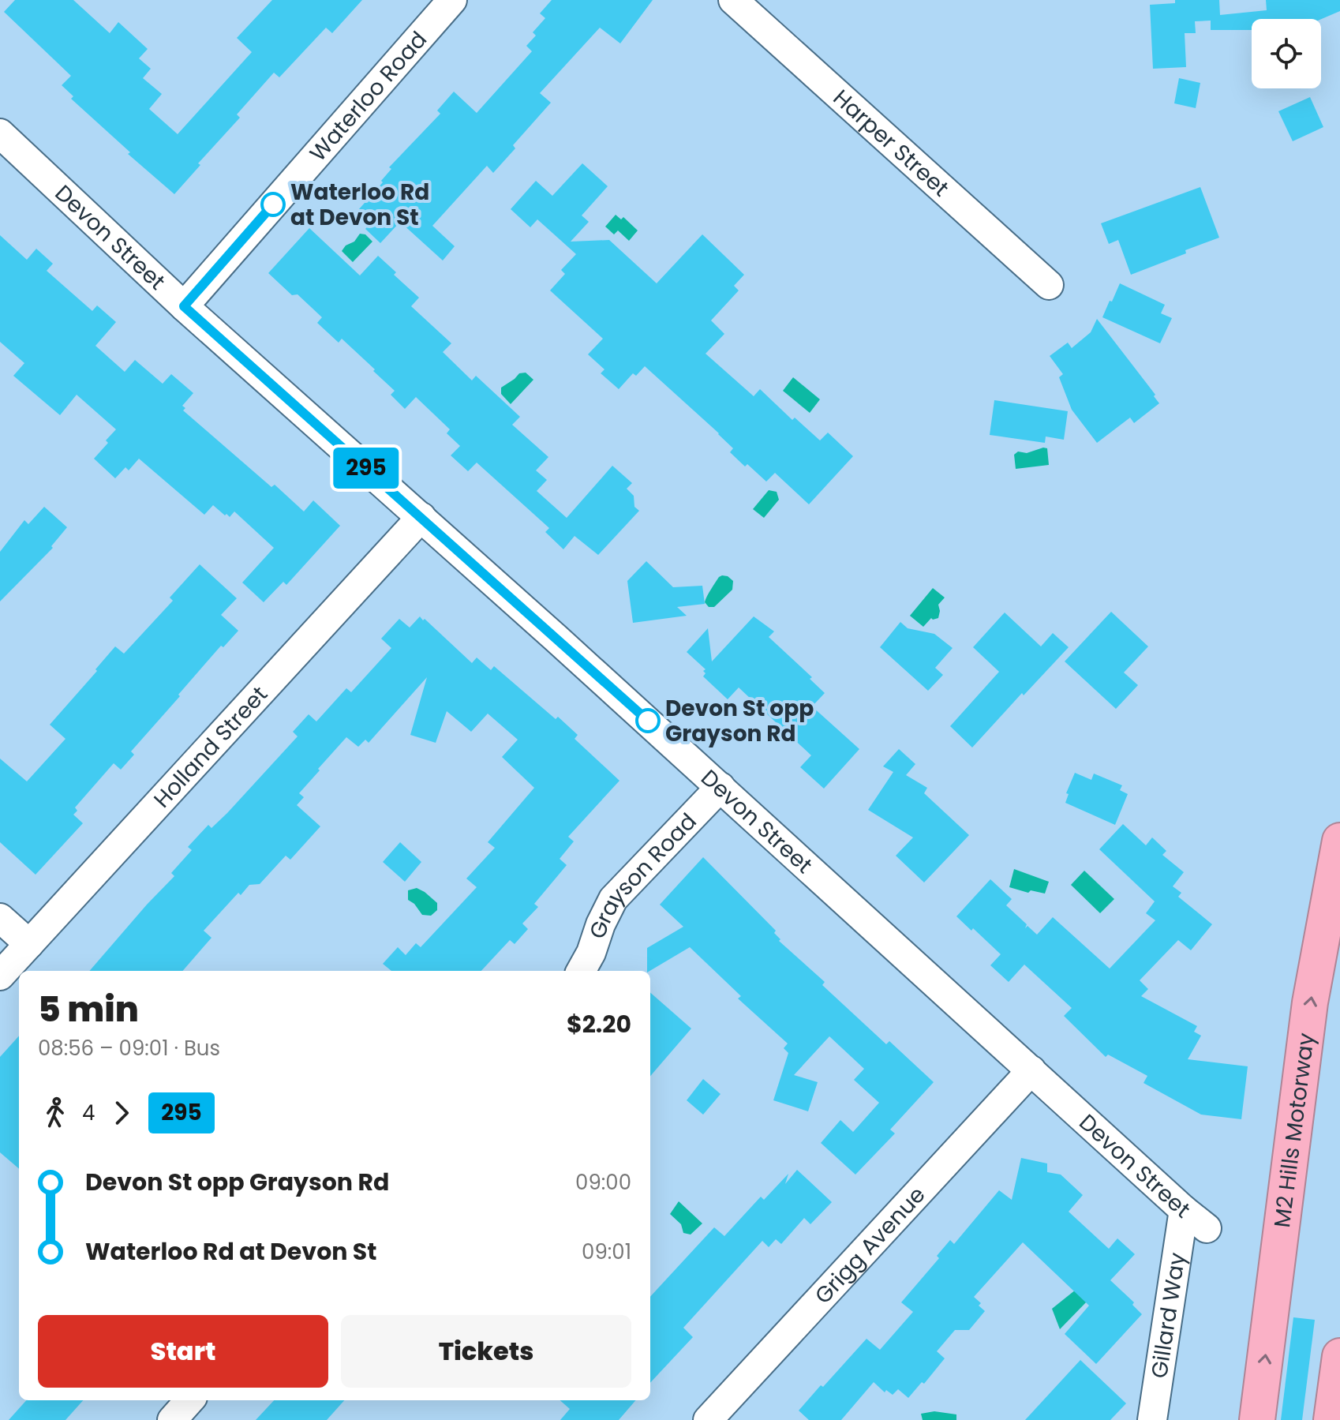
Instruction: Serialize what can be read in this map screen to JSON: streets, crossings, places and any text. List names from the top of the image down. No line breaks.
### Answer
{"streets":{"highway":["M2 Hills Motorway"],"street":["Waterloo Road","Harper Street","Devon Street","Holland Street","Grayson Road","Grigg Avenue","Gillard Way"]},"crossings":[["Waterloo Road","Devon Street"],["Devon Street","Holland Street"],["Devon Street","Grayson Road"],["Devon Street","Grigg Avenue"],["Devon Street","Gillard Way"]],"one_way":["M2 Hills Motorway"],"places":["Waterloo Rd at Devon St","Devon St opp Grayson Rd"],"lines":["bus line 295"],"page":{"on_map":"295","heading":["5 min","08:56 – 09:01 · Bus","$2.20"],"legs":["4","295"],"list":[{"name":"Devon St opp Grayson Rd","value":"09:00"},{"name":"Waterloo Rd at Devon St","value":"09:01"}],"buttons":["Start","Tickets"]}}
